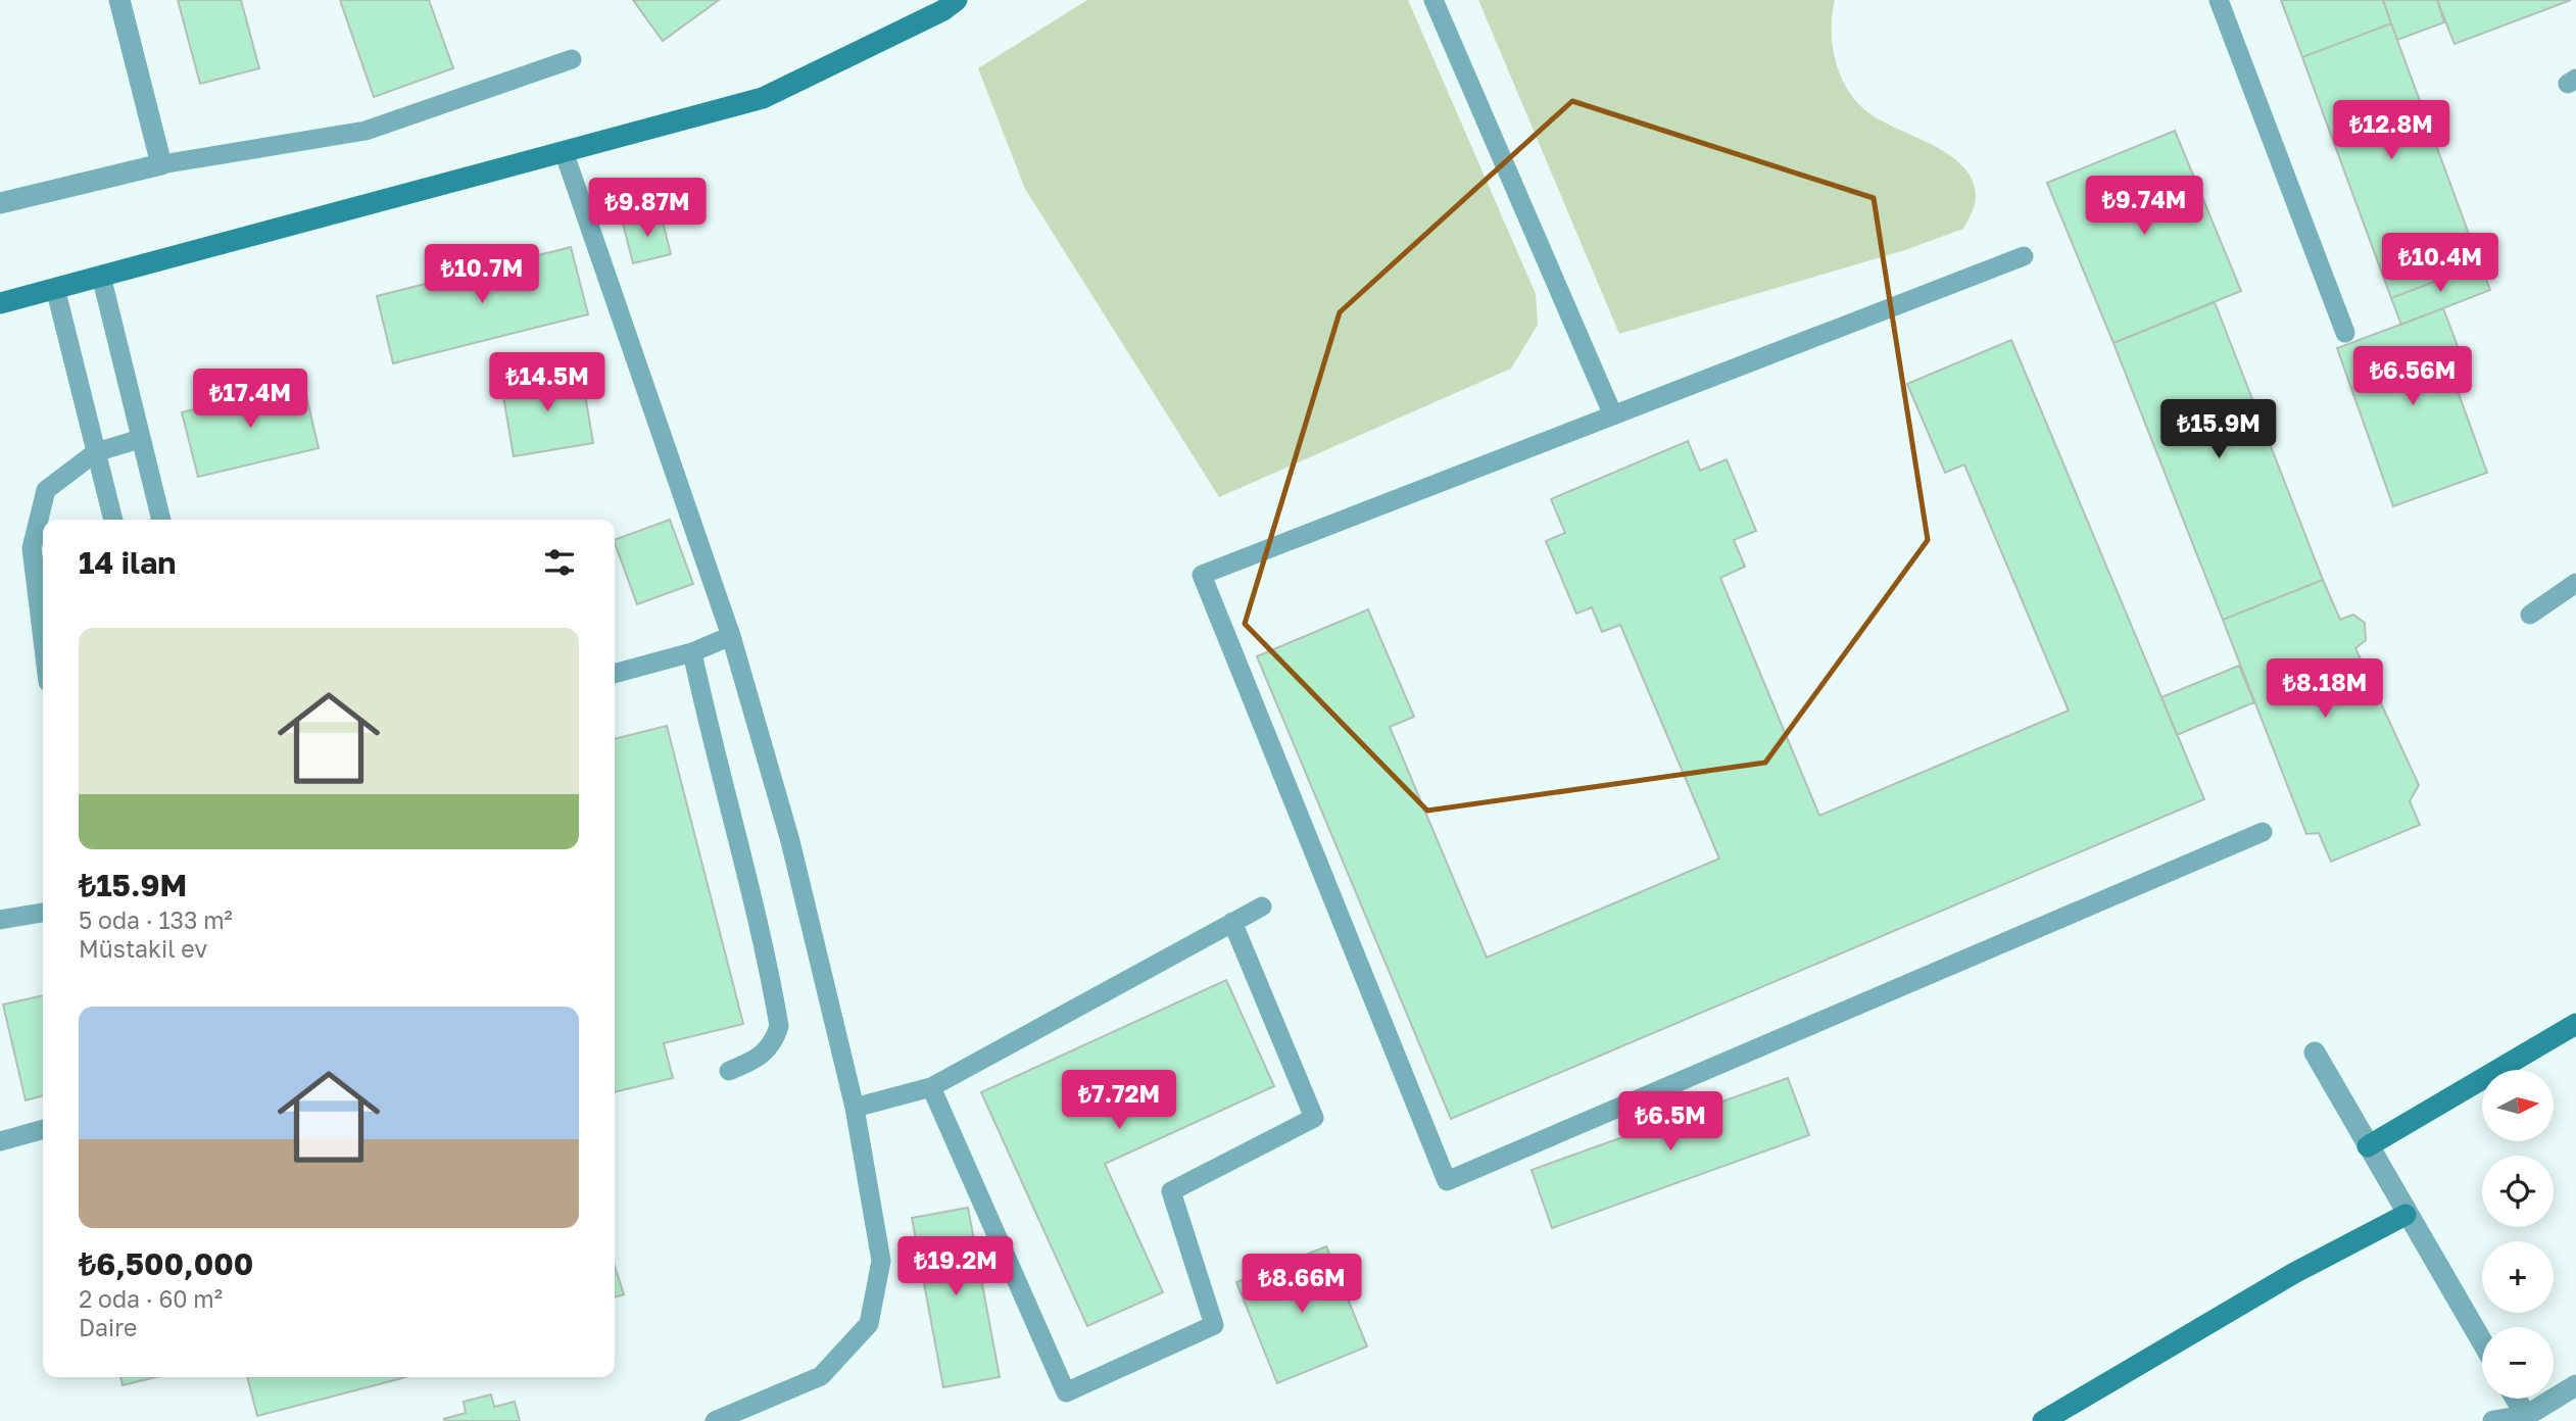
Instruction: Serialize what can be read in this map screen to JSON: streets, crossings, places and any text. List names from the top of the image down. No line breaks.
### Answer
{"north":"right","page":{"price":["₺12.8M","₺9.74M","₺9.87M","₺10.4M","₺10.7M","₺6.56M","₺14.5M","₺17.4M","₺15.9M","₺8.18M","₺7.72M","₺6.5M","₺19.2M","₺8.66M"],"heading":"14 ilan","list":[{"name":"₺15.9M","note":"5 oda · 133 m² · Müstakil ev"},{"name":"₺6,500,000","note":"2 oda · 60 m² · Daire"}],"map_buttons":["+","−"]}}
